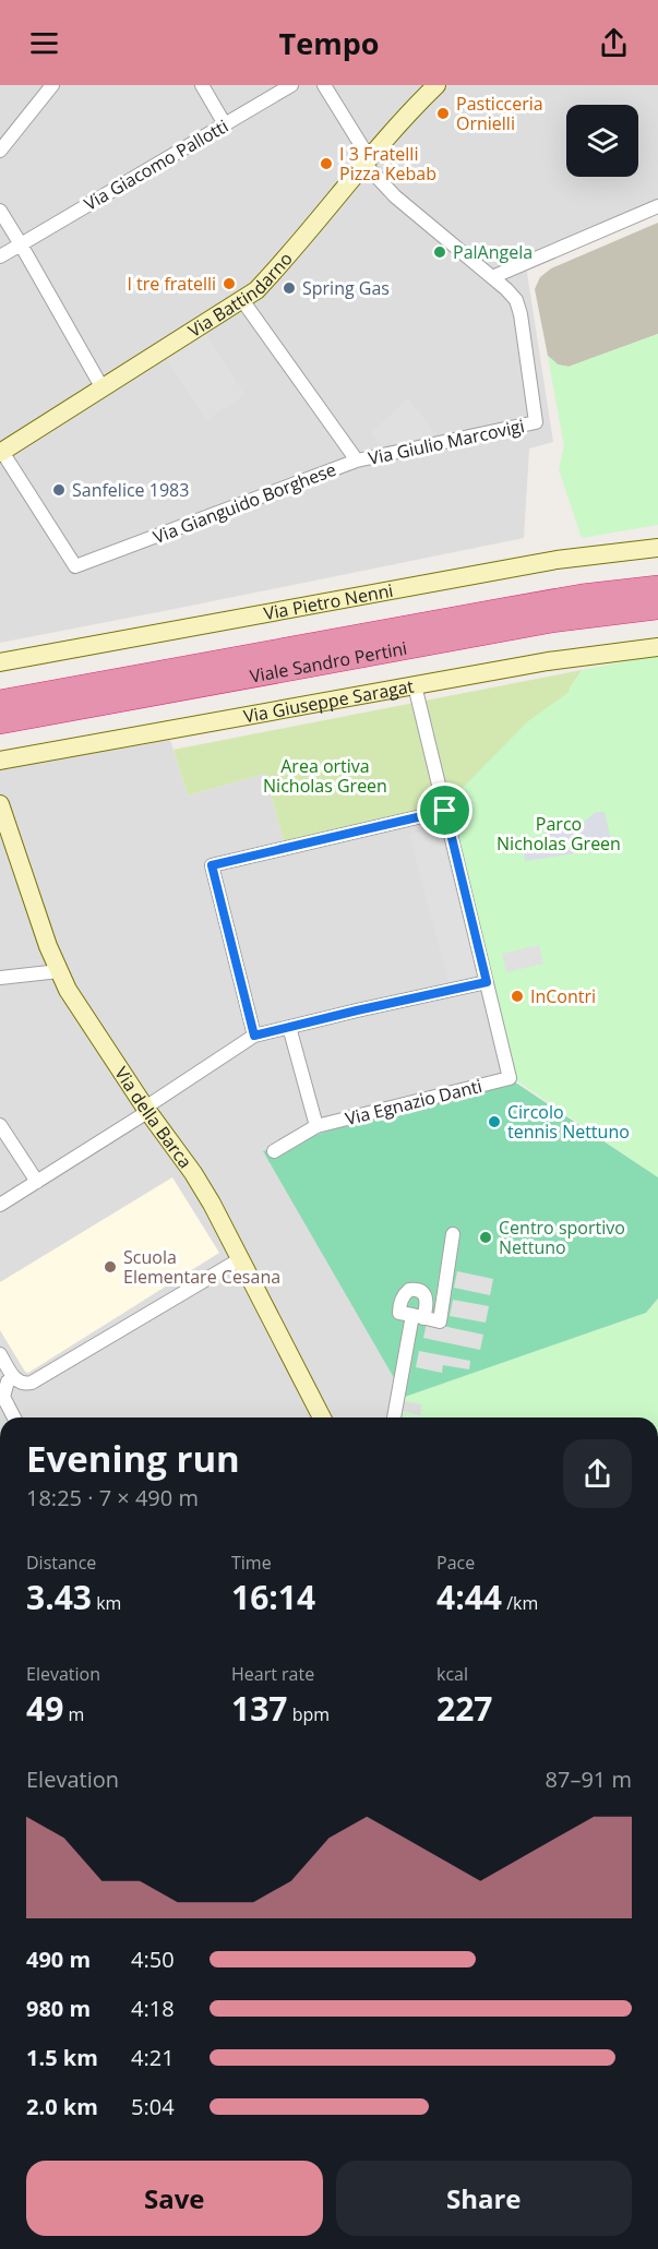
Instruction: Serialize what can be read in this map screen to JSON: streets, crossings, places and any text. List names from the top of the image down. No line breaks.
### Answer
{"streets":{"highway":["Viale Sandro Pertini"],"street":["Via Giacomo Pallotti","Via Battindarno","Via Giulio Marcovigi","Via Gianguido Borghese","Via Pietro Nenni","Via Giuseppe Saragat","Via Egnazio Danti","Via della Barca"]},"crossings":[["Via Battindarno","Via Gianguido Borghese"],["Via Giulio Marcovigi","Via Gianguido Borghese"]],"parks":["Area ortiva Nicholas Green","Parco Nicholas Green"],"places":["Pasticceria Ornielli","I 3 Fratelli Pizza Kebab","PalAngela","I tre fratelli","Spring Gas","Sanfelice 1983","InContri","Circolo tennis Nettuno","Centro sportivo Nettuno","Scuola Elementare Cesana"],"page":{"header":"Tempo","heading":["Evening run","18:25 · 7 × 490 m"],"stats":[["Distance","3.43 km"],["Time","16:14"],["Pace","4:44 /km"],["Elevation","49 m"],["Heart rate","137 bpm"],["kcal","227"]],"chart":["Elevation","87–91 m"],"list":[{"name":"490 m","note":"4:50"},{"name":"980 m","note":"4:18"},{"name":"1.5 km","note":"4:21"},{"name":"2.0 km","note":"5:04"}],"buttons":["Save","Share"]}}
